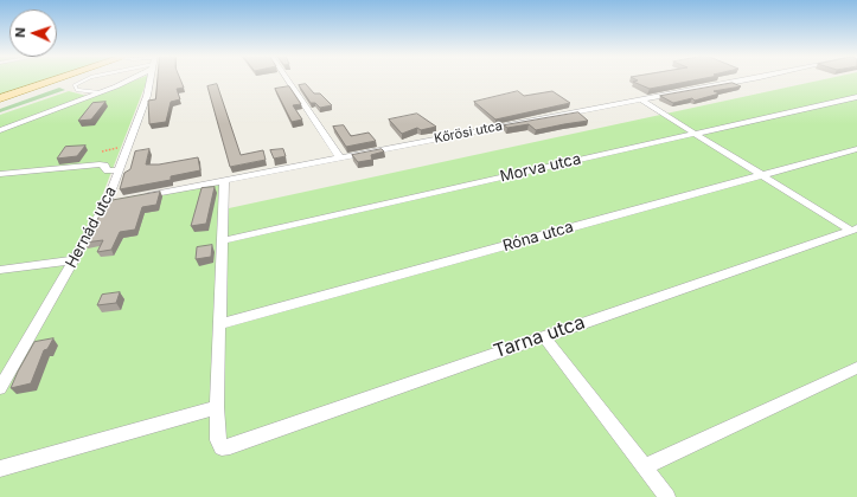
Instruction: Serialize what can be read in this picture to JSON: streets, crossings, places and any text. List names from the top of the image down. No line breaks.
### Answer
{"streets":{"street":["Kőrösi utca","Morva utca","Hernád utca","Róna utca","Tarna utca"]},"north":"left"}
